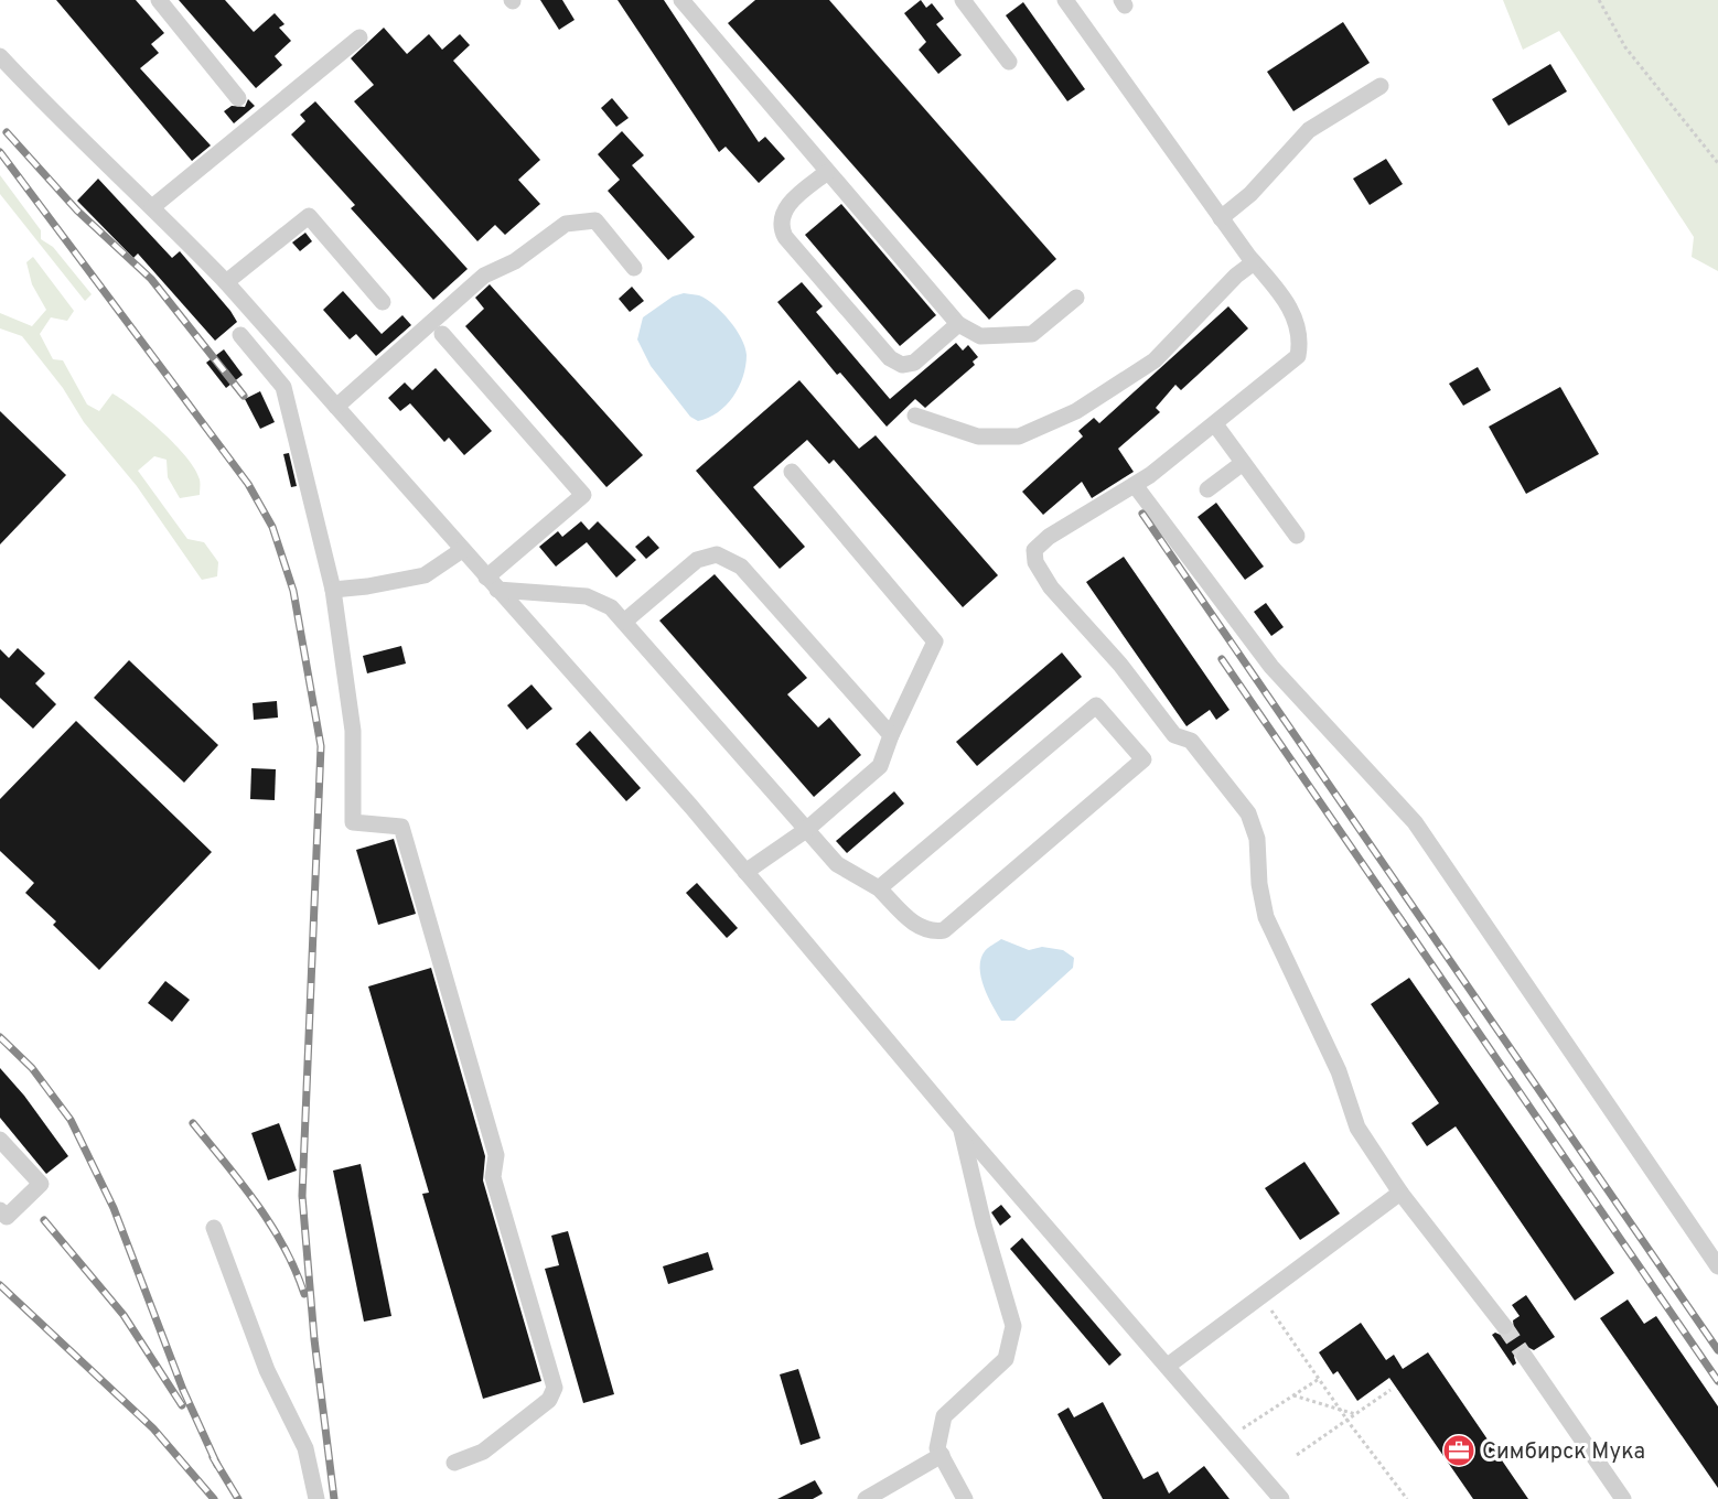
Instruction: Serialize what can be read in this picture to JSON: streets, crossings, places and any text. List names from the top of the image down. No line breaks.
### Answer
{"places":{"office":["Симбирск Мука"]}}
